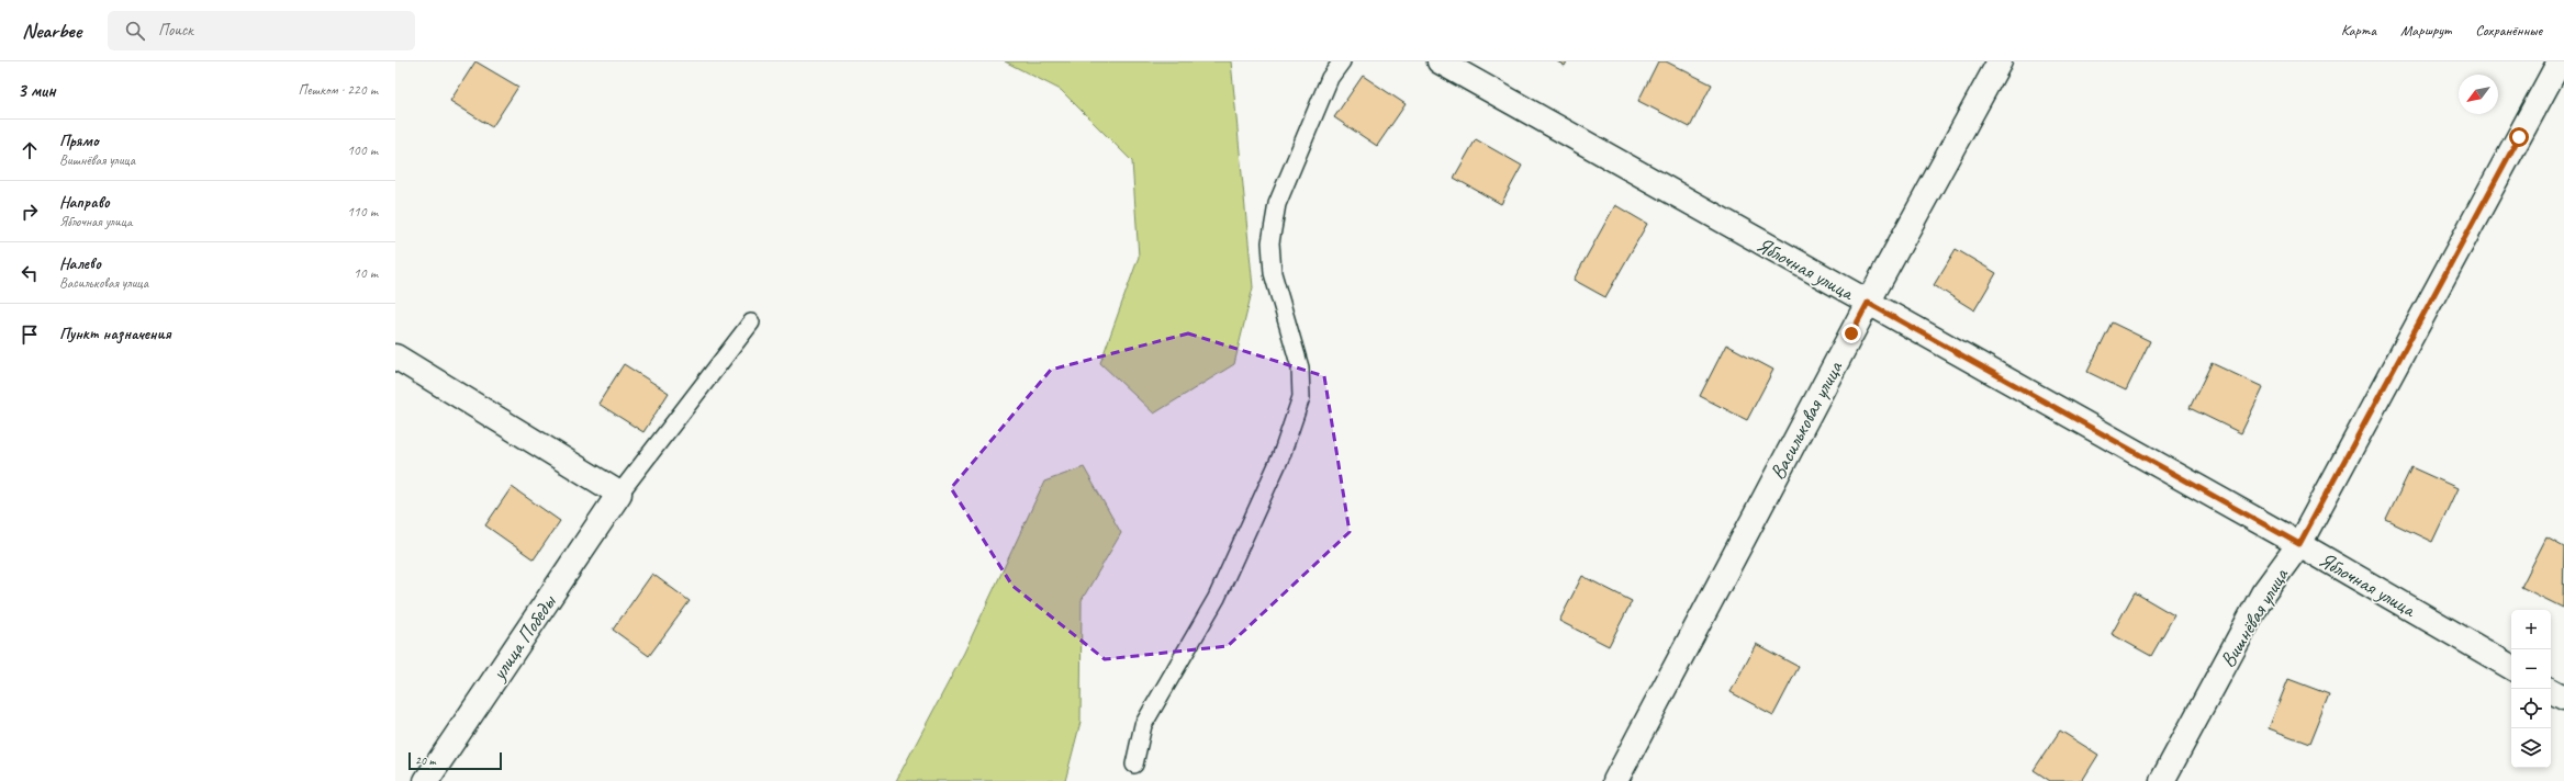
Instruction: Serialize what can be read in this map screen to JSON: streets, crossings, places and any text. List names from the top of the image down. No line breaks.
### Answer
{"streets":{"street":["Яблочная улица","Васильковая улица","Вишнёвая улица","улица Победы"]},"crossings":[["Яблочная улица","Васильковая улица"],["Яблочная улица","Вишнёвая улица"]],"scale_bar":"20 m","north":"bottom left","page":{"header":"Nearbee","search":"Поиск","nav":["Карта","Маршрут","Сохранённые"],"heading":["3 мин","Пешком · 220 m"],"list":[["Прямо","Вишнёвая улица","100 m"],["Направо","Яблочная улица","110 m"],["Налево","Васильковая улица","10 m"],"Пункт назначения"],"map_buttons":["+","−"],"scale":"20 m"}}
